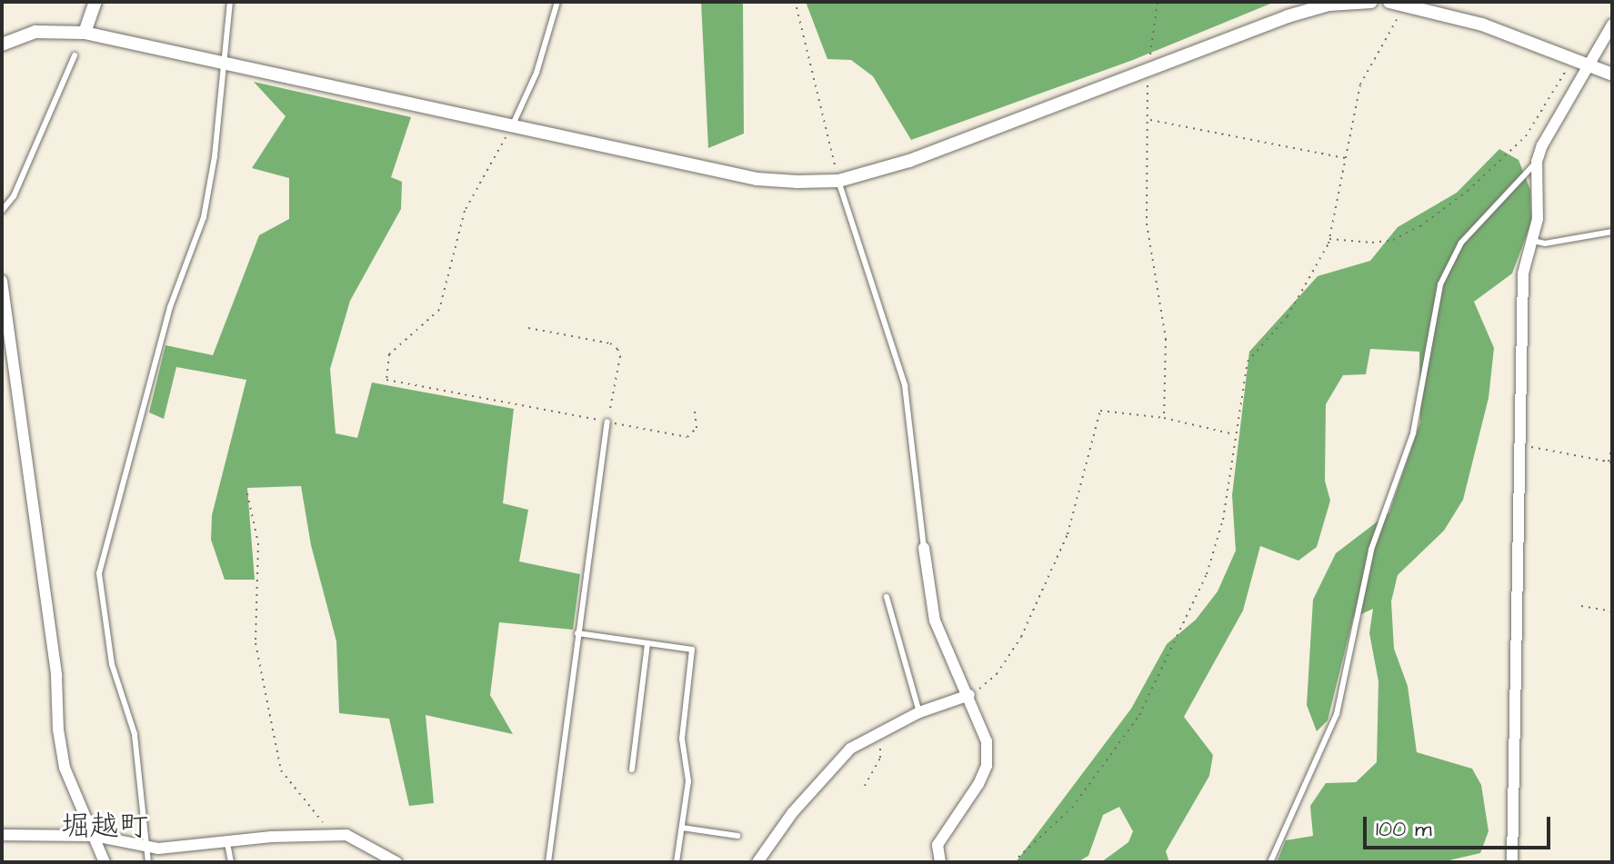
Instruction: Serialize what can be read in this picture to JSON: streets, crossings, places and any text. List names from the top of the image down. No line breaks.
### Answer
{"districts":["堀越町"],"scale_bar":"100 m"}
